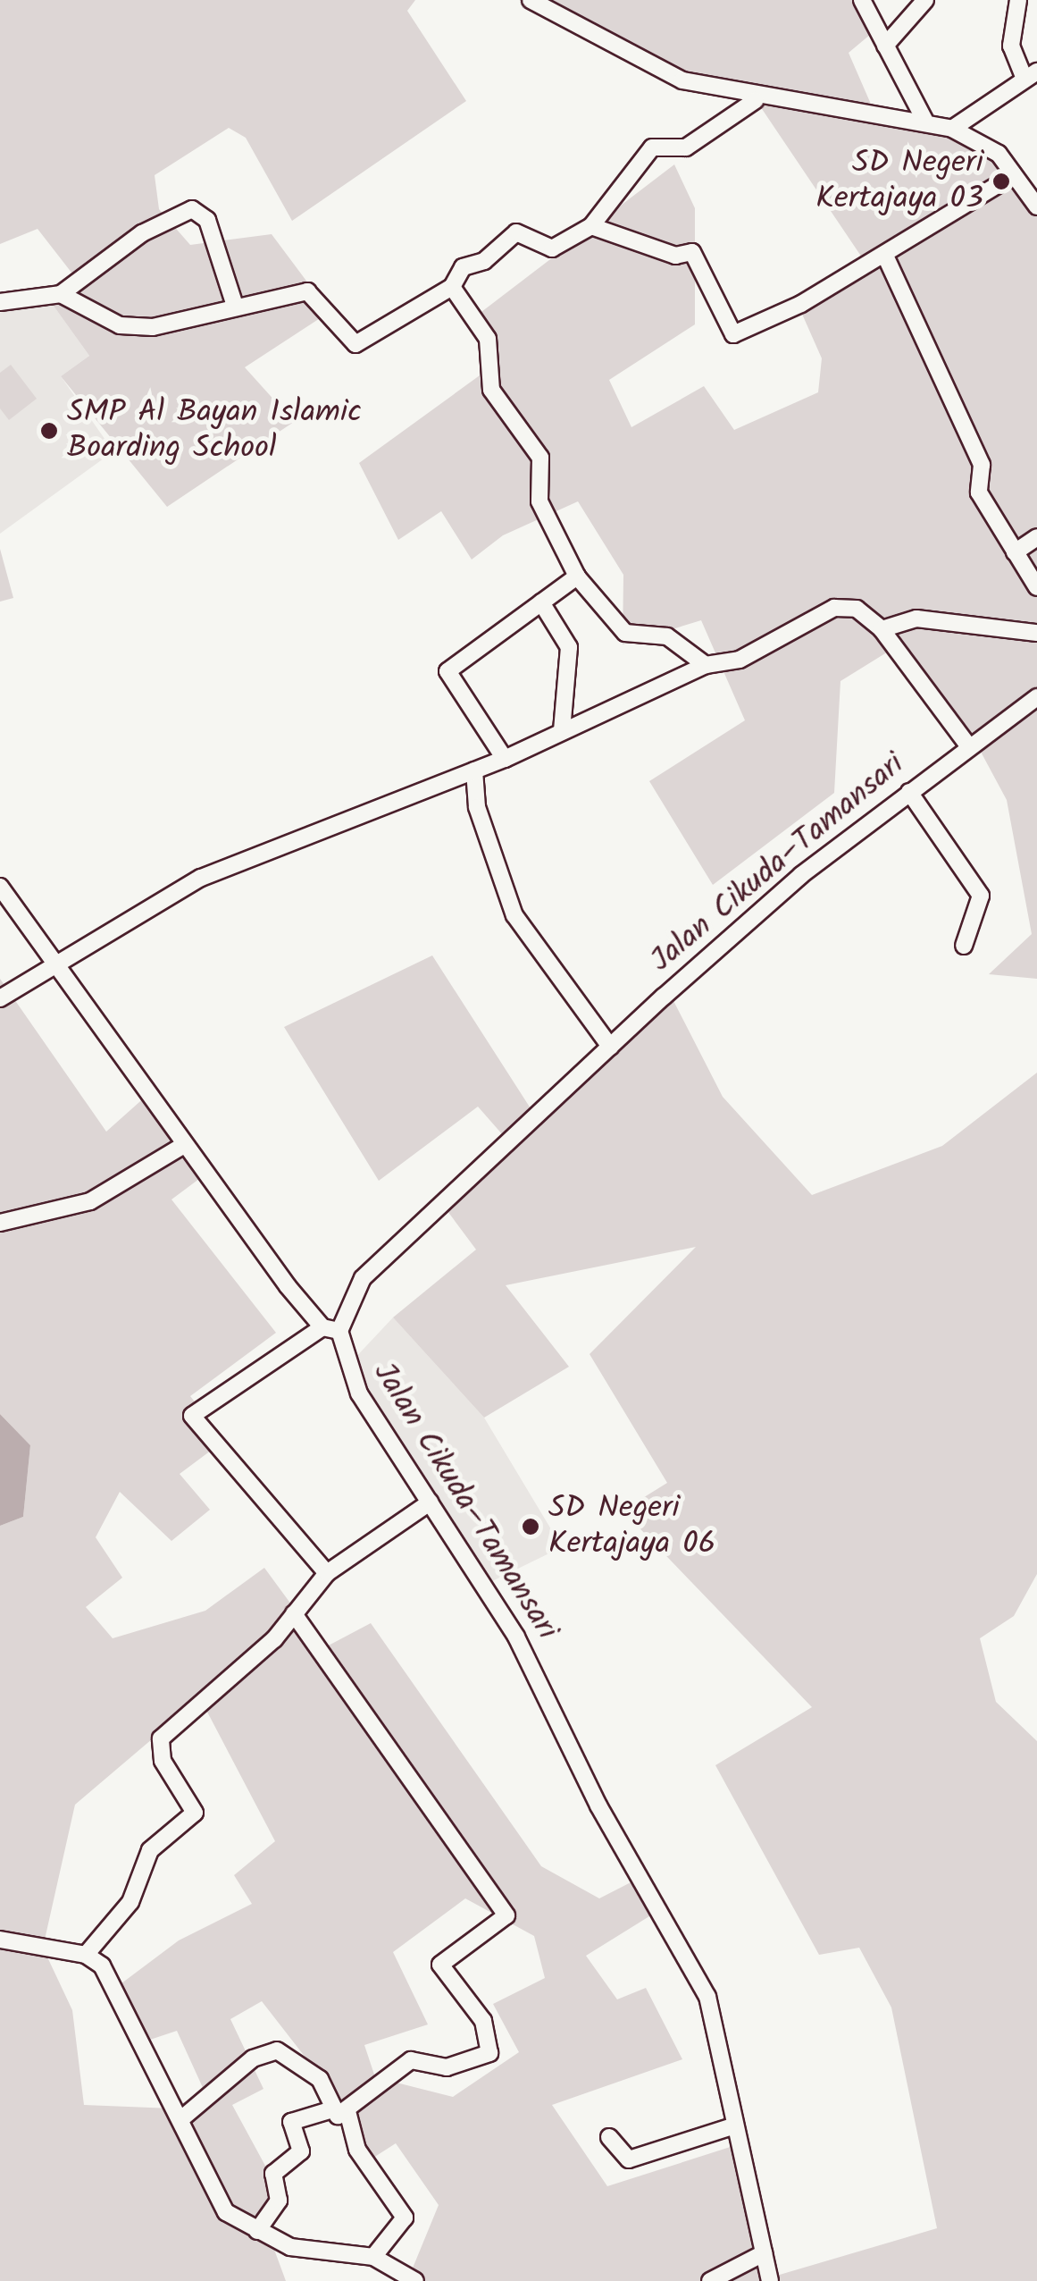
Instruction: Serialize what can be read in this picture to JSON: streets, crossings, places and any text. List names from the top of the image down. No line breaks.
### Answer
{"streets":{"street":["Jalan Cikuda–Tamansari"]},"places":["SD Negeri Kertajaya 03","SMP Al Bayan Islamic Boarding School","SD Negeri Kertajaya 06"]}
